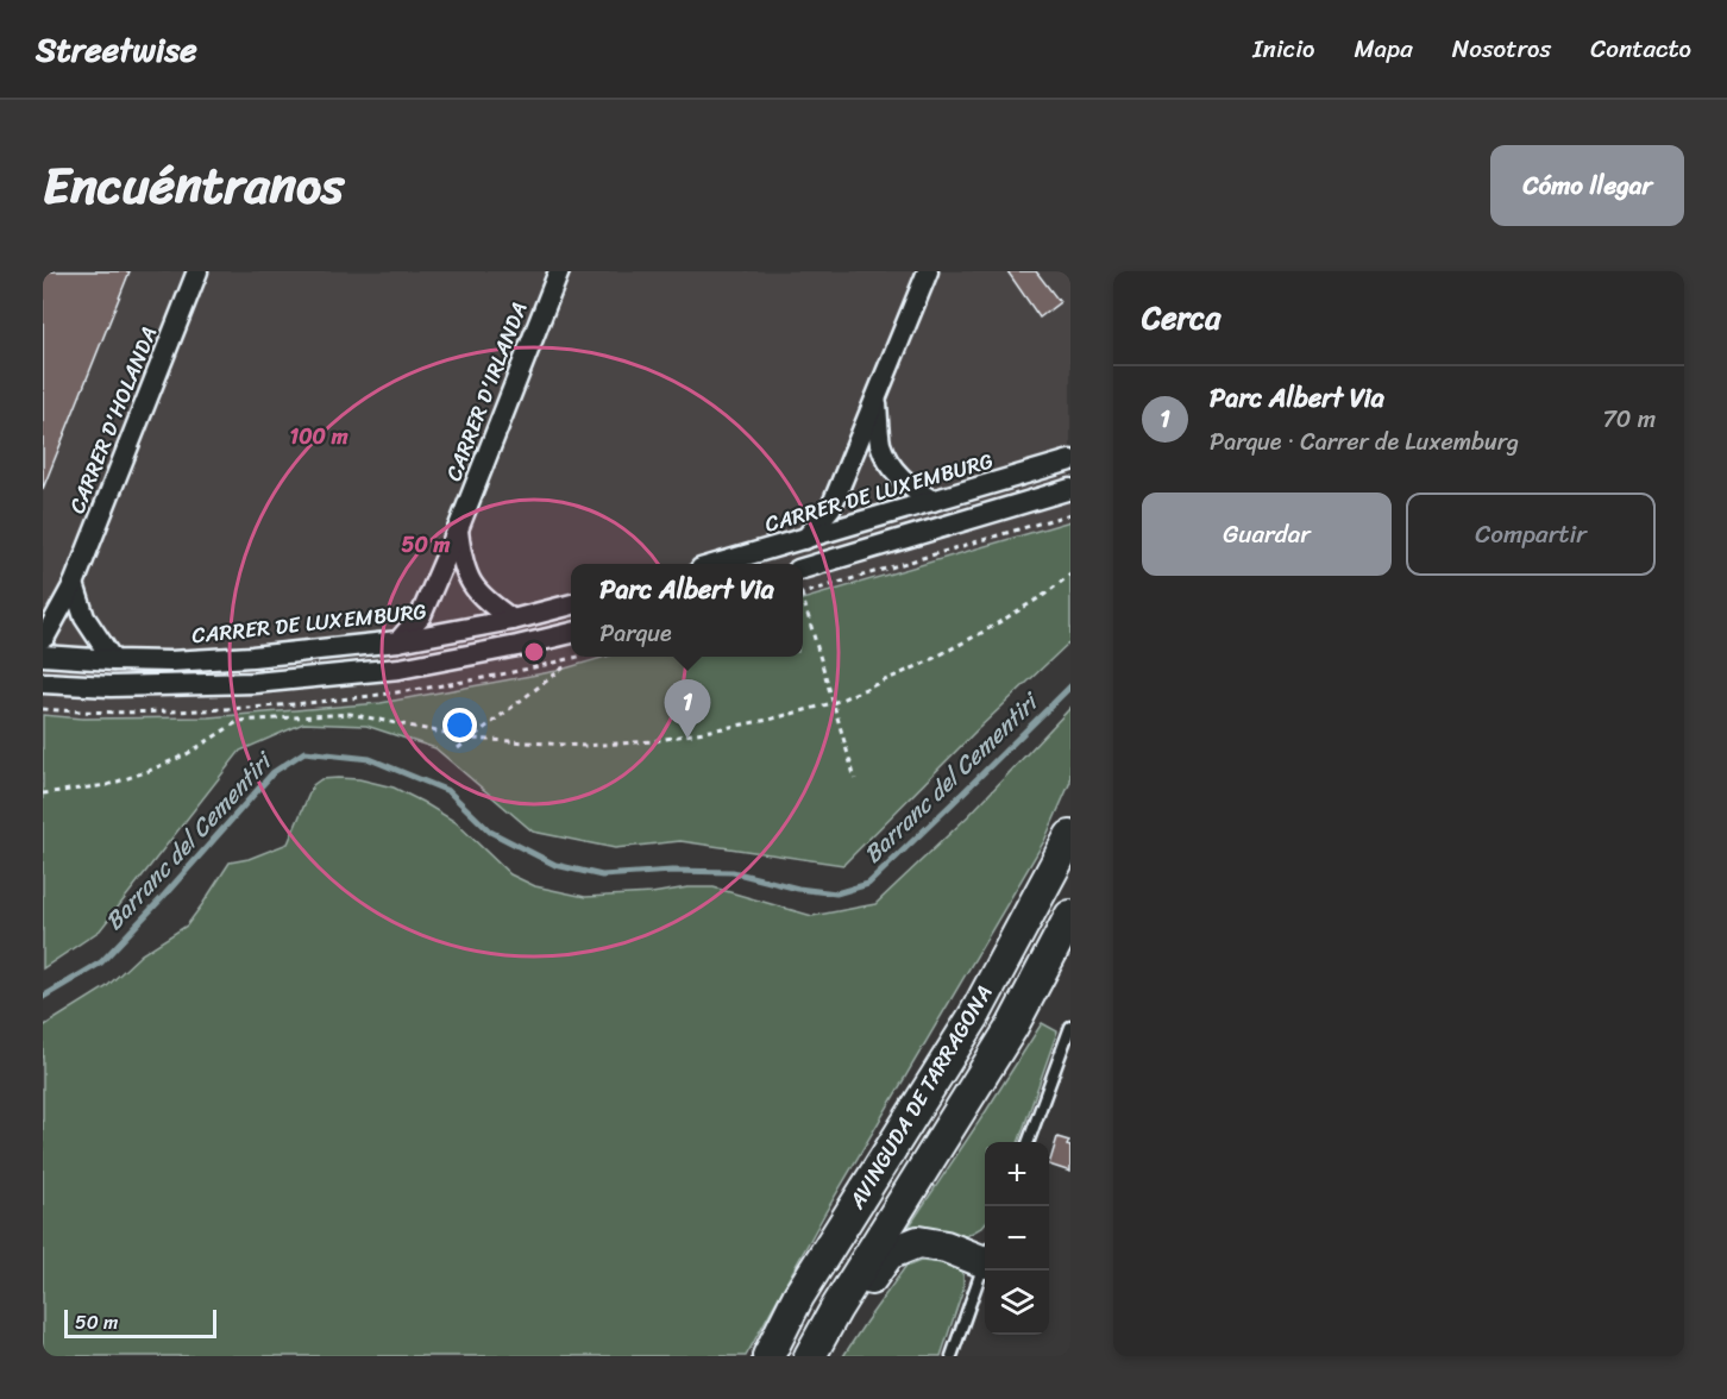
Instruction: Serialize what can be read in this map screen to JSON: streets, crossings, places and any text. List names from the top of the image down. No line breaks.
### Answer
{"streets":{"main road":["AVINGUDA DE TARRAGONA"],"street":["CARRER D'IRLANDA","CARRER D'HOLANDA","CARRER DE LUXEMBURG"]},"crossings":[["CARRER D'IRLANDA","CARRER DE LUXEMBURG"]],"water":["Barranc del Cementiri"],"scale_bar":"50 m","page":{"header":"Streetwise","nav":["Inicio","Mapa","Nosotros","Contacto"],"title":"Encuéntranos","buttons":["Cómo llegar",["Guardar","Compartir"]],"heading":"Cerca","list":[{"mark":"1","name":"Parc Albert Via","note":"Parque · Carrer de Luxemburg","value":"70 m"}],"popup":["Parc Albert Via","Parque"],"pins":"1","map_buttons":["+","−"],"scale":"50 m"},"rings":["100 m","50 m"]}
